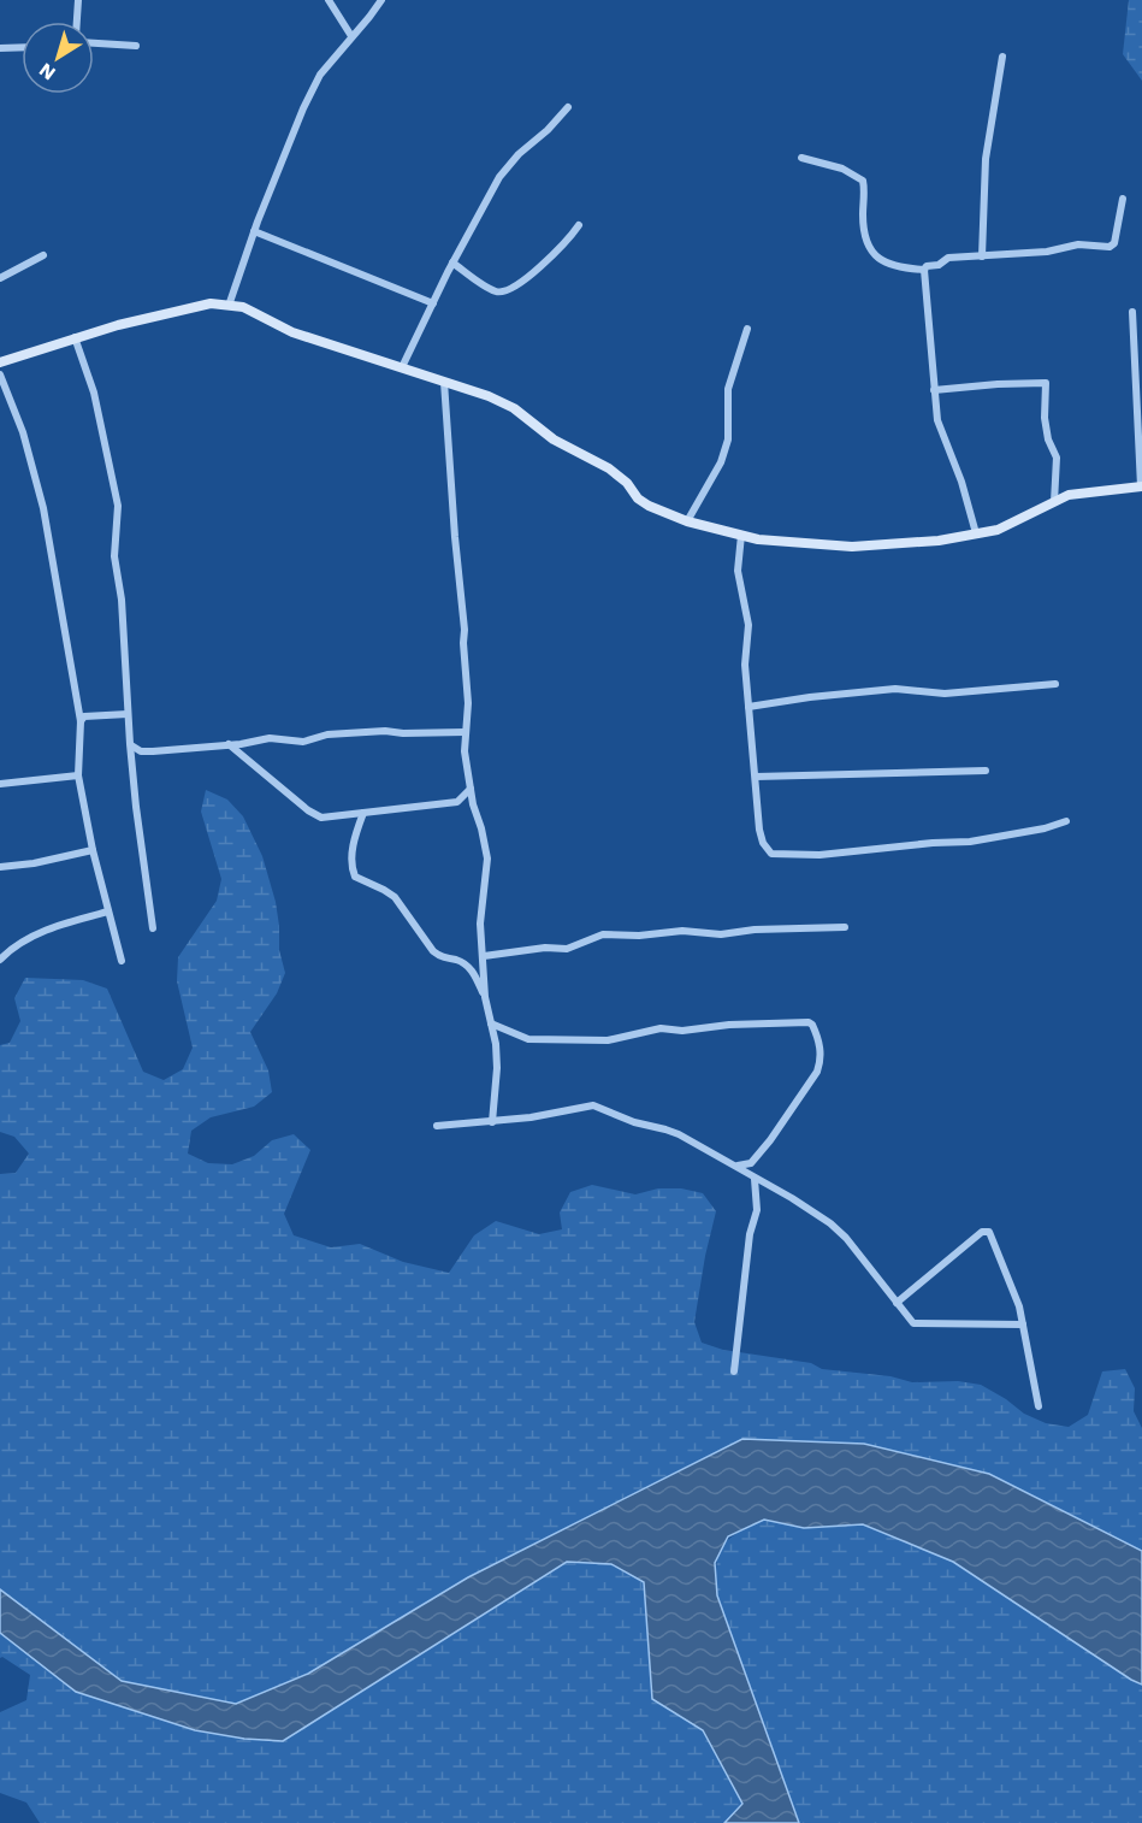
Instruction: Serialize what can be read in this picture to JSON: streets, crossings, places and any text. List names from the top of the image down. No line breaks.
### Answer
{"north":"bottom left"}
